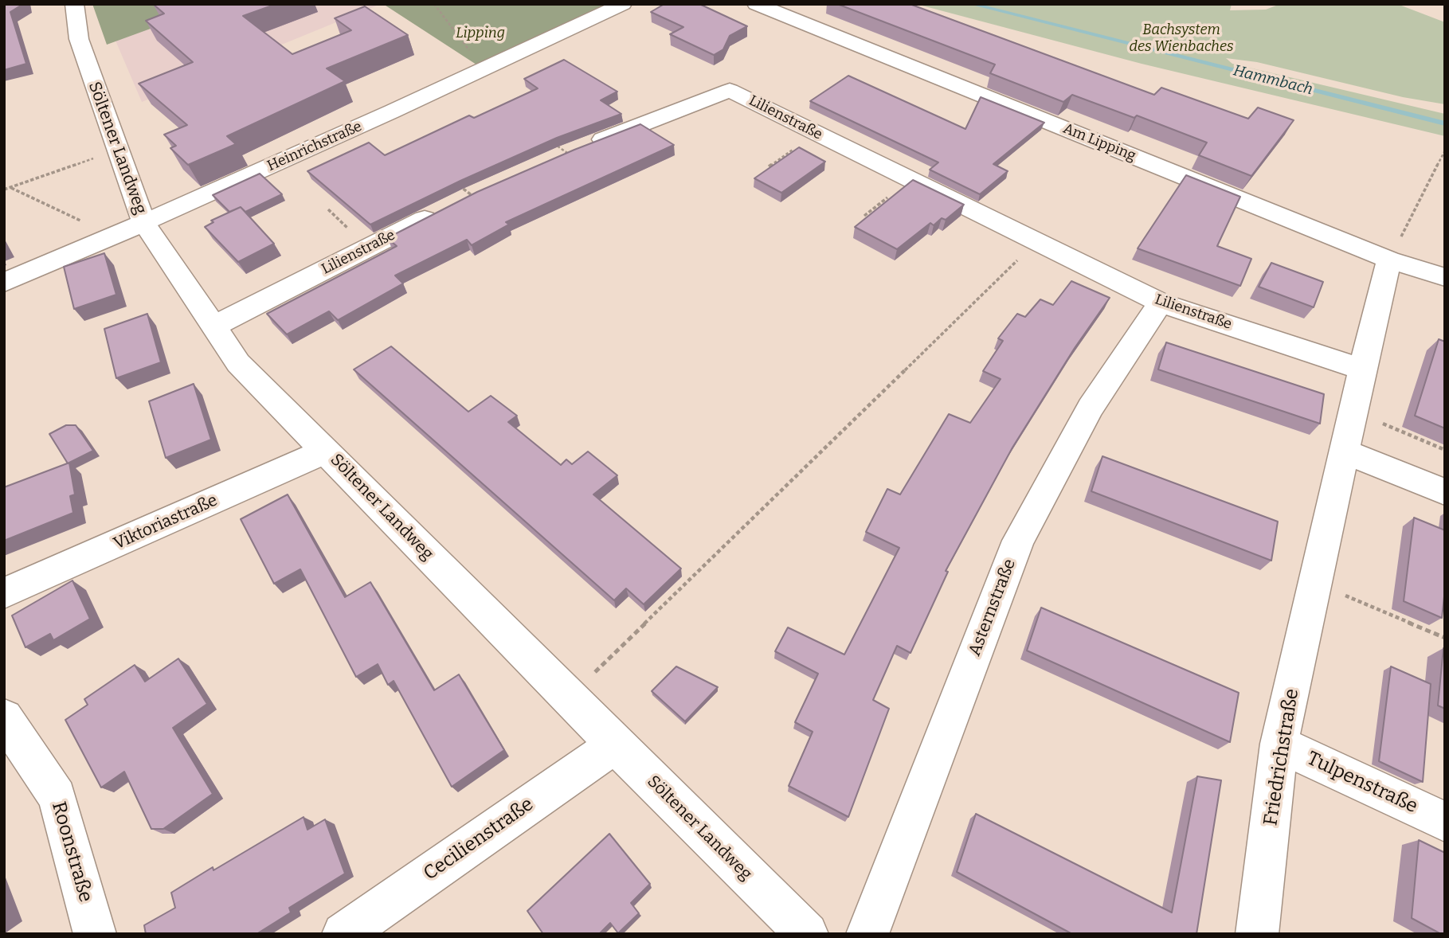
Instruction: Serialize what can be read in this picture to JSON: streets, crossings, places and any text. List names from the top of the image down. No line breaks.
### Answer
{"streets":{"street":["Lilienstraße","Am Lipping","Heinrichstraße","Söltener Landweg","Viktoriastraße","Asternstraße","Friedrichstraße","Tulpenstraße","Cecilienstraße","Roonstraße"]},"crossings":[["Lilienstraße","Söltener Landweg"],["Lilienstraße","Asternstraße"],["Lilienstraße","Friedrichstraße"],["Am Lipping","Friedrichstraße"],["Heinrichstraße","Söltener Landweg"],["Söltener Landweg","Viktoriastraße"],["Söltener Landweg","Cecilienstraße"],["Friedrichstraße","Tulpenstraße"]],"water":["Hammbach"],"parks":["Bachsystem des Wienbaches","Lipping"]}
